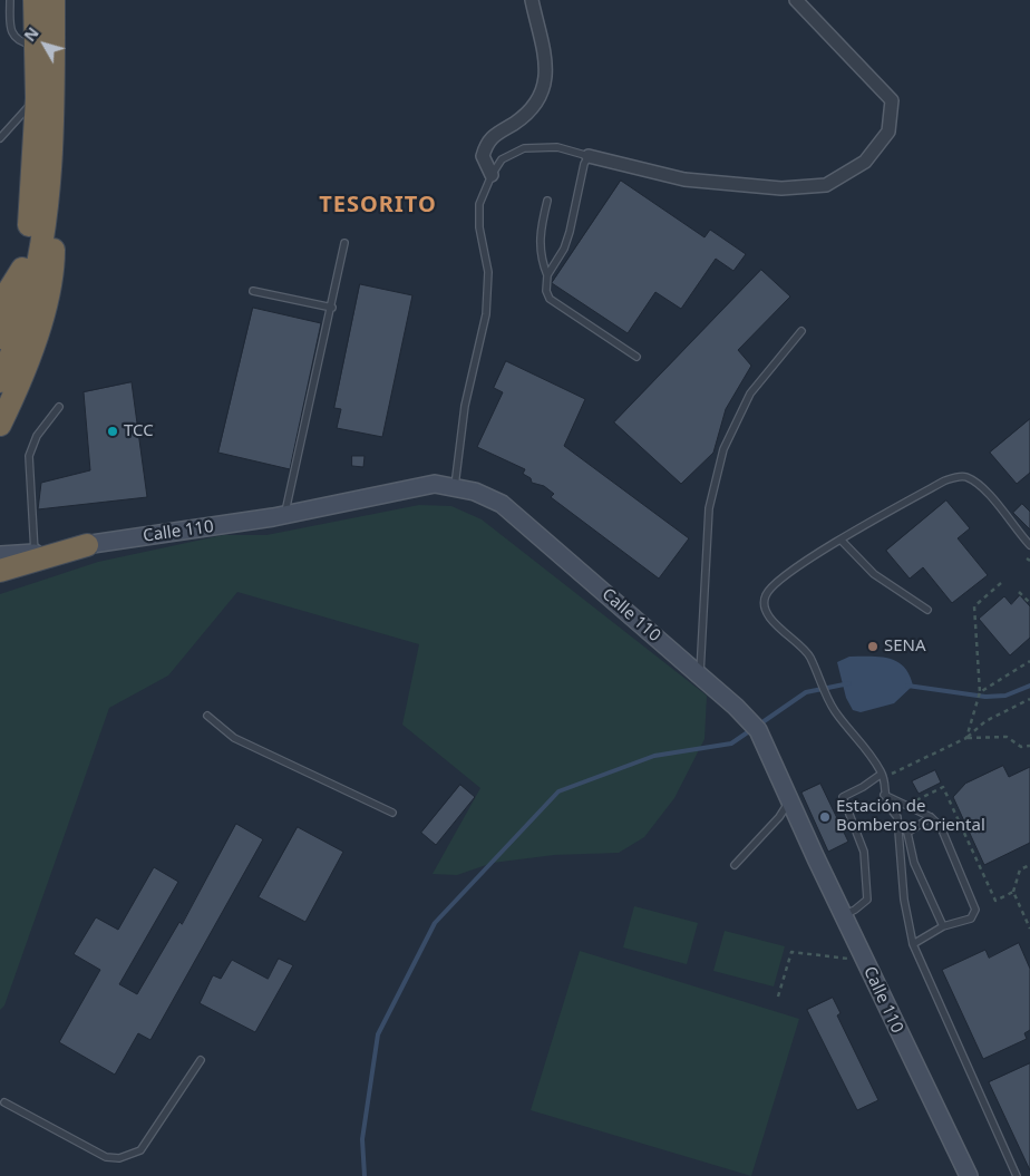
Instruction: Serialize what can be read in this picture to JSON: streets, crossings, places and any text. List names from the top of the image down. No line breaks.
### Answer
{"streets":{"main road":["Calle 110"]},"districts":["TESORITO"],"places":["TCC","SENA","Estación de Bomberos Oriental"],"north":"top left"}
